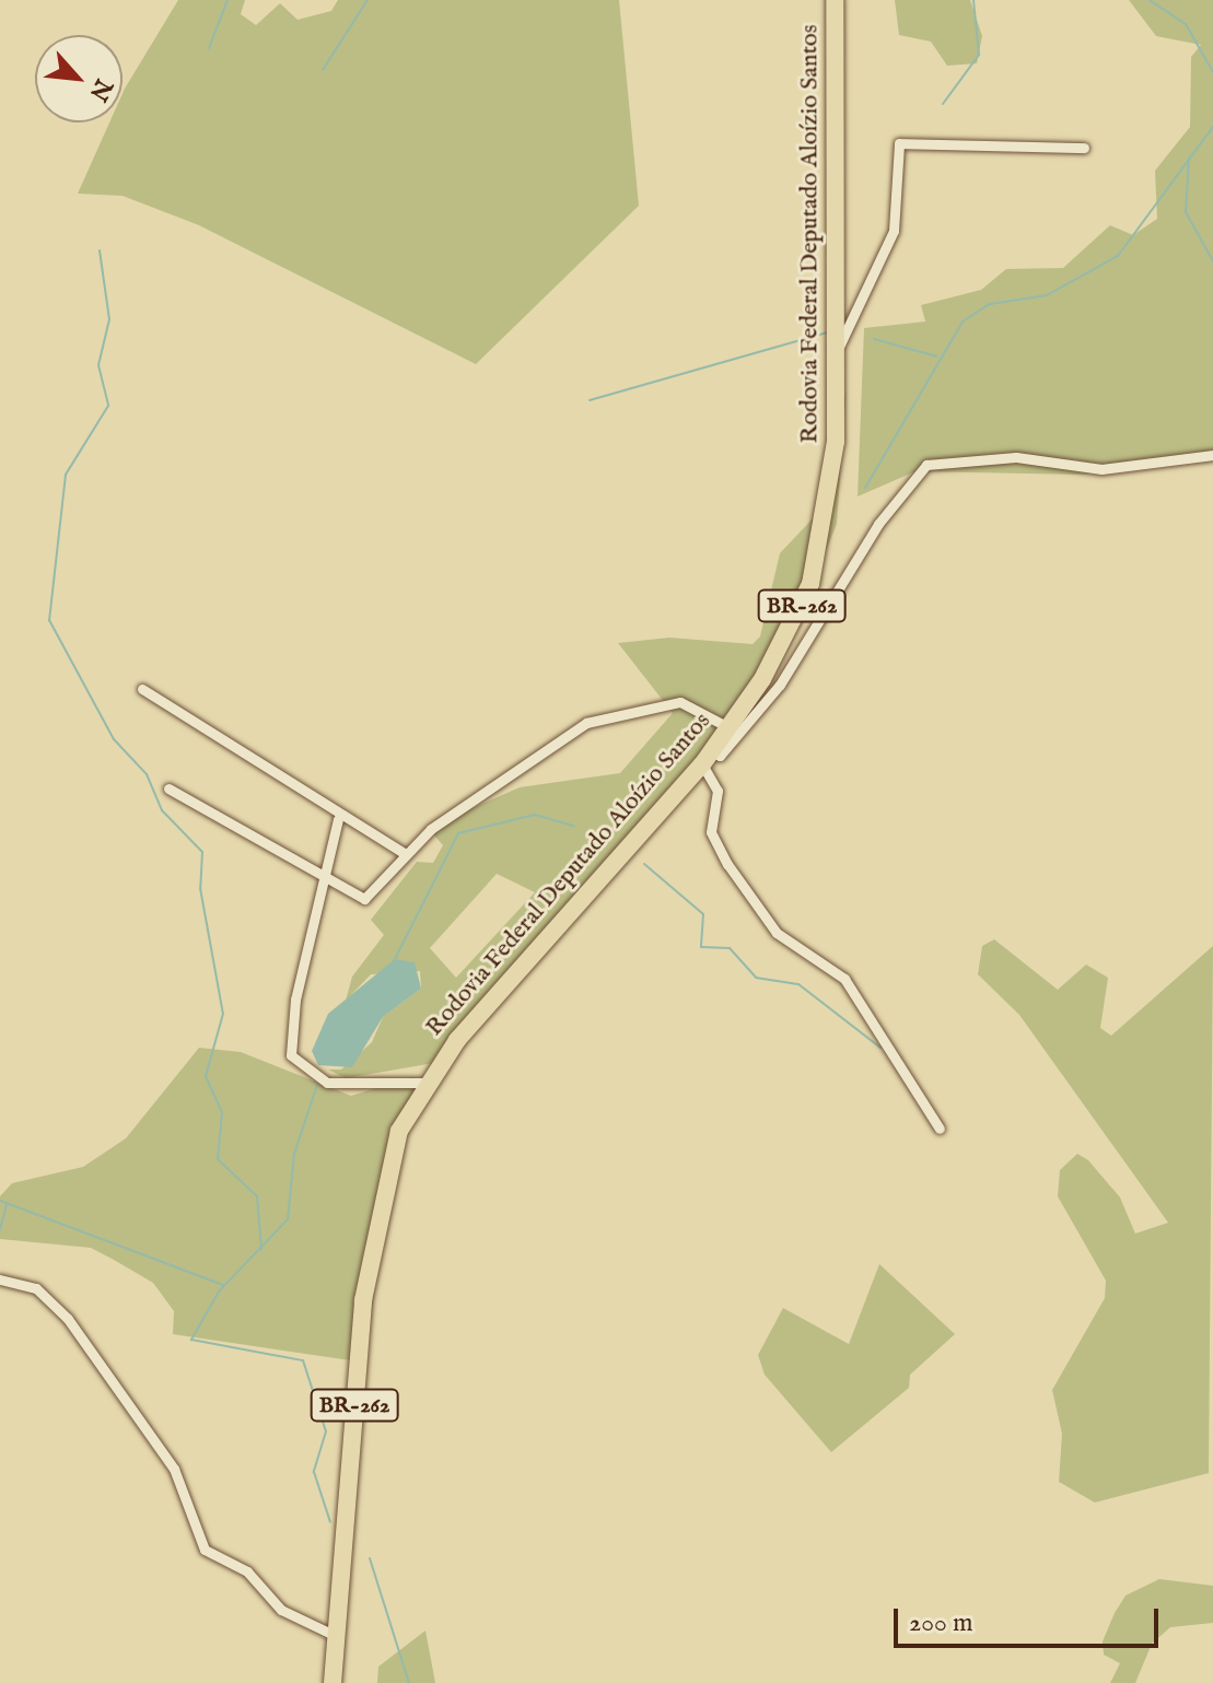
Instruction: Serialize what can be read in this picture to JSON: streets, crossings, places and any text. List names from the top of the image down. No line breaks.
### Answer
{"streets":{"highway":["Rodovia Federal Deputado Aloízio Santos","BR-262"]},"scale_bar":"200 m","north":"bottom right"}
